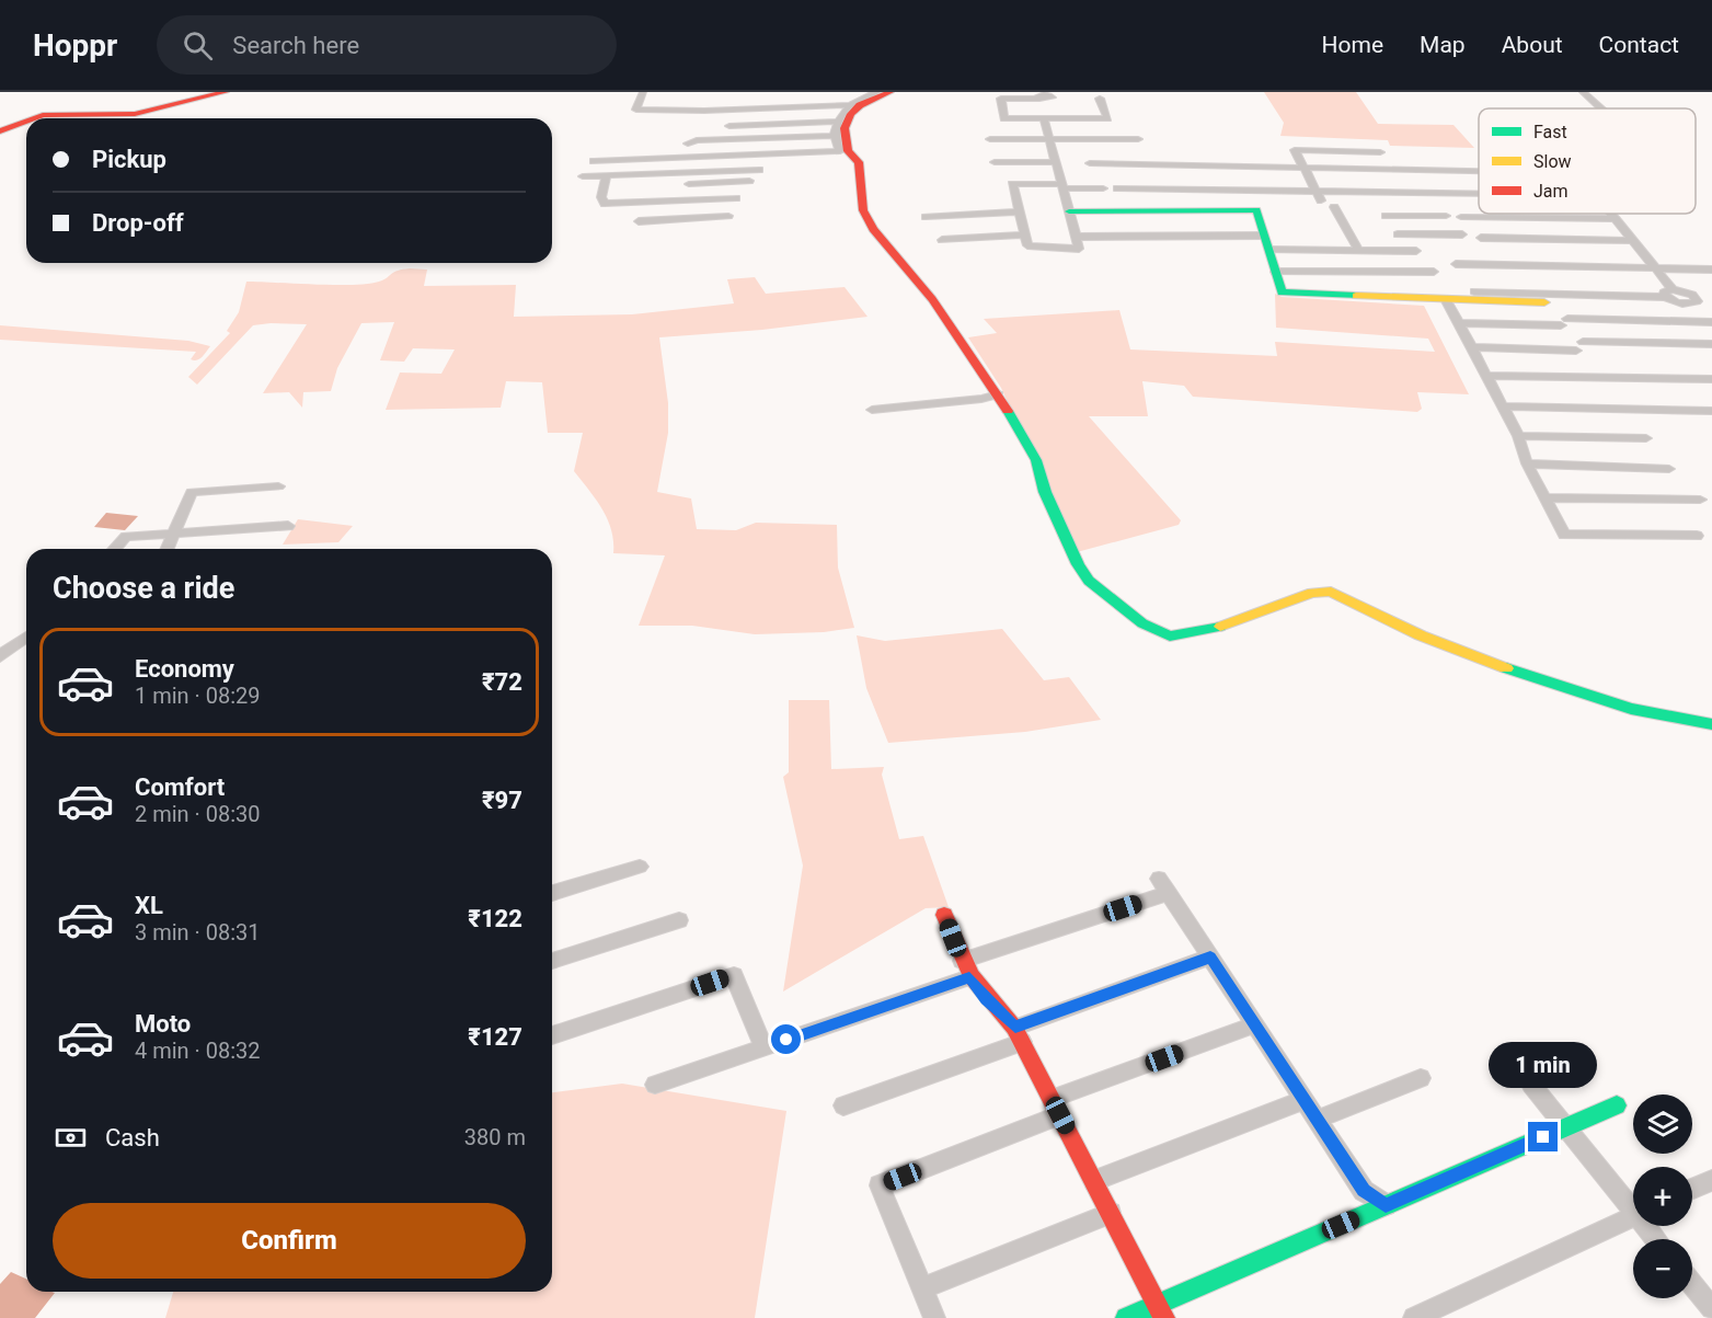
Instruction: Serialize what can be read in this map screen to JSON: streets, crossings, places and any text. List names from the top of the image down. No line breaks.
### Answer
{"legend":["Fast","Slow","Jam"],"page":{"header":"Hoppr","search":"Search here","nav":["Home","Map","About","Contact"],"banner":["Pickup","Drop-off"],"heading":"Choose a ride","list":[{"name":"Economy","note":"1 min · 08:29","value":"₹72"},{"name":"Comfort","note":"2 min · 08:30","value":"₹97"},{"name":"XL","note":"3 min · 08:31","value":"₹122"},{"name":"Moto","note":"4 min · 08:32","value":"₹127"}],"bubble":"1 min","map_buttons":["+","−"],"pay":["Cash","380 m"],"buttons":"Confirm"}}
